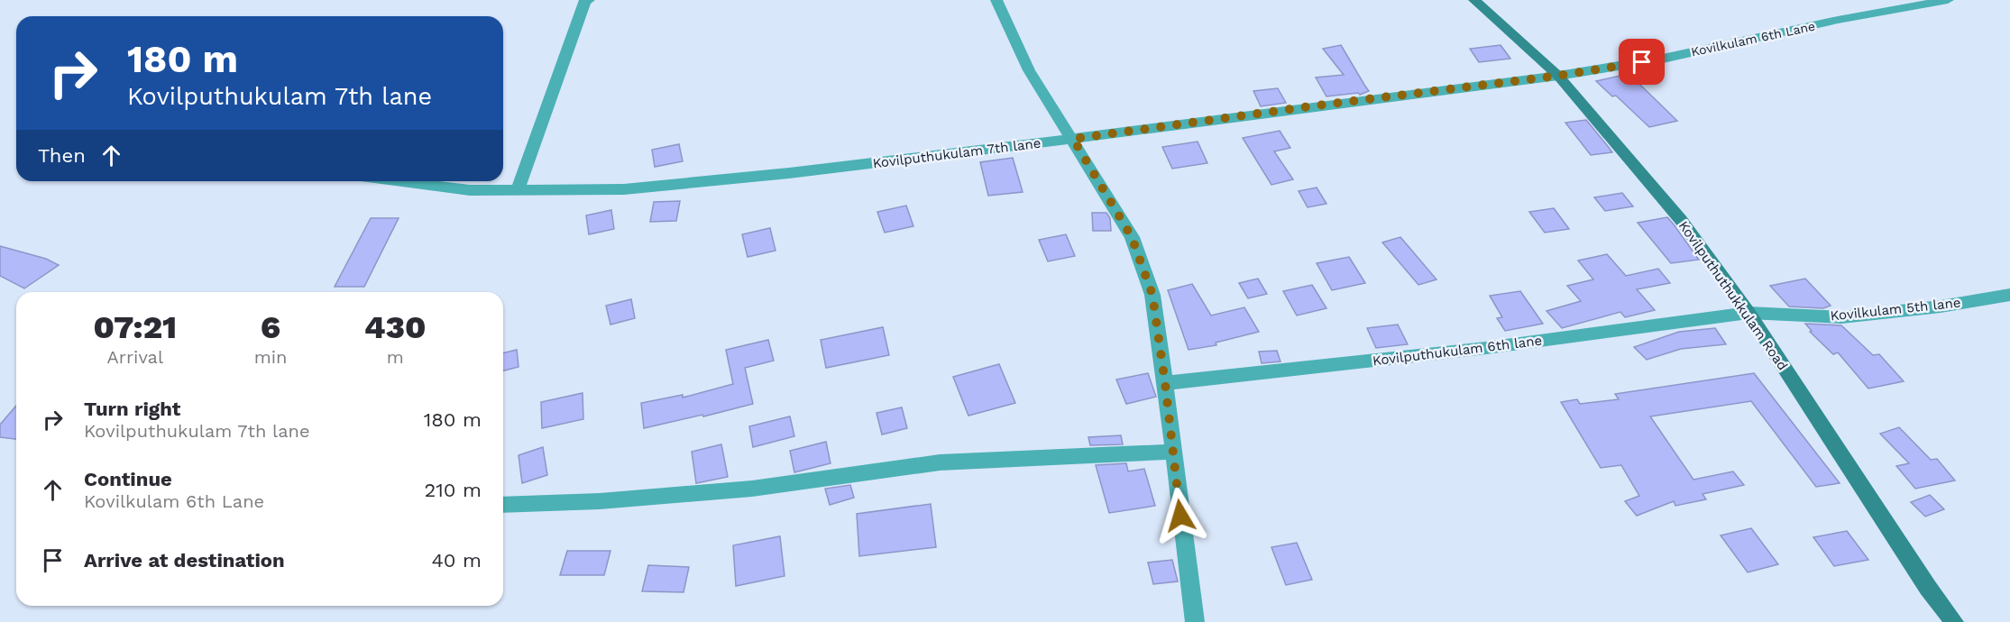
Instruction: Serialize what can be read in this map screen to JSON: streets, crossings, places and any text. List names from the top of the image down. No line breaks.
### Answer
{"streets":{"street":["Kovilkulam 6th Lane","Kovilputhukulam 7th lane","Kovilputhuthukkulam Road","Kovilkulam 5th lane","Kovilputhukulam 6th lane"]},"crossings":[["Kovilkulam 6th Lane","Kovilputhukulam 7th lane"],["Kovilkulam 6th Lane","Kovilputhuthukkulam Road"],["Kovilputhukulam 7th lane","Kovilputhuthukkulam Road"],["Kovilputhuthukkulam Road","Kovilkulam 5th lane"],["Kovilputhuthukkulam Road","Kovilputhukulam 6th lane"],["Kovilkulam 5th lane","Kovilputhukulam 6th lane"]],"page":{"turn":["180 m","Kovilputhukulam 7th lane"],"then":"Then","eta":["07:21","Arrival","6","min","430","m"],"list":[{"name":"Turn right","note":"Kovilputhukulam 7th lane","value":"180 m"},{"name":"Continue","note":"Kovilkulam 6th Lane","value":"210 m"},{"name":"Arrive at destination","value":"40 m"}]}}
